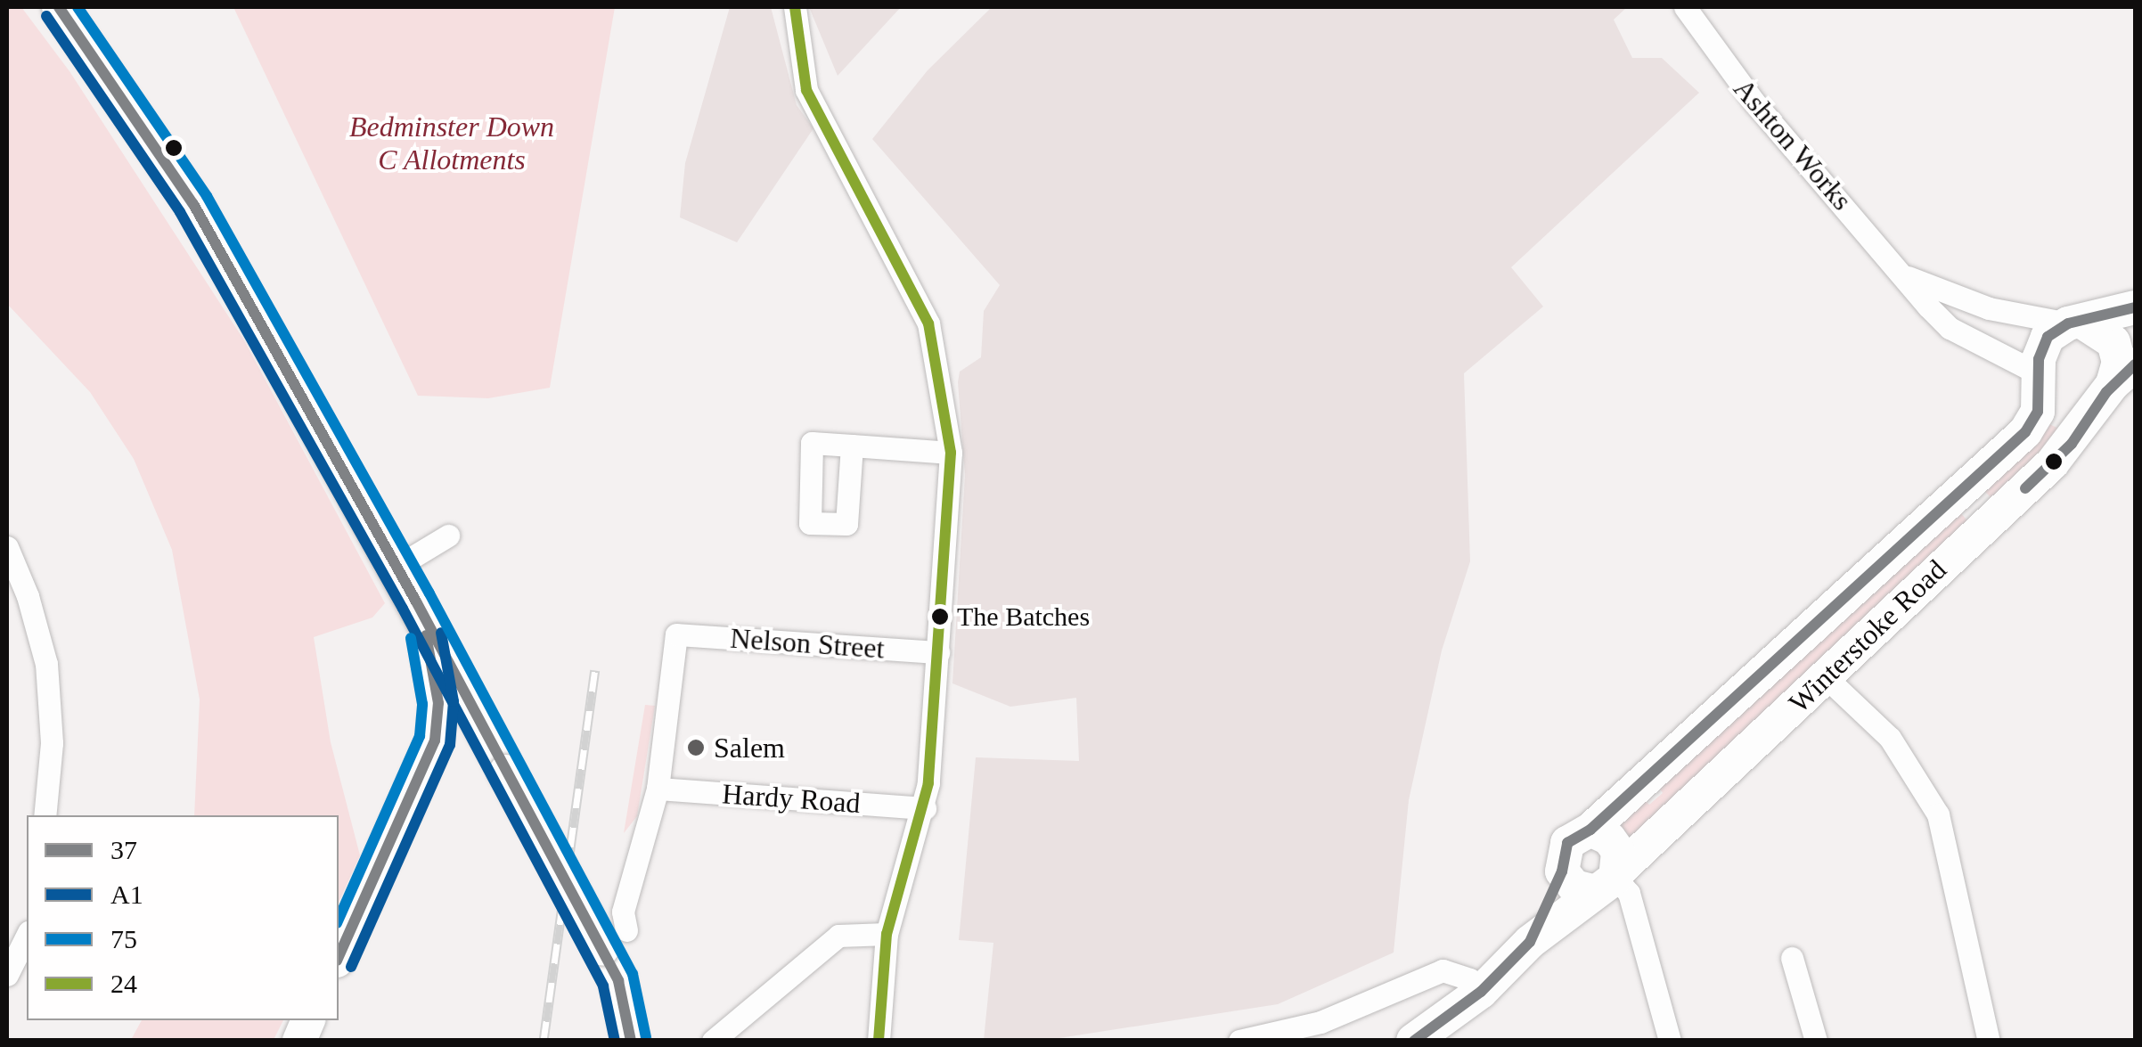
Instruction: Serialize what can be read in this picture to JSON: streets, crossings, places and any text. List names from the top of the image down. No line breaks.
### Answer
{"streets":{"highway":["Winterstoke Road"],"street":["Ashton Works","Nelson Street","Hardy Road"]},"crossings":[["Ashton Works","Winterstoke Road"],["Nelson Street","Hardy Road"]],"parks":["Bedminster Down C Allotments"],"places":["The Batches","Salem"],"lines":["transit line 37","transit line 75","transit line 24","transit line A1"],"legend":["37","A1","75","24"]}
